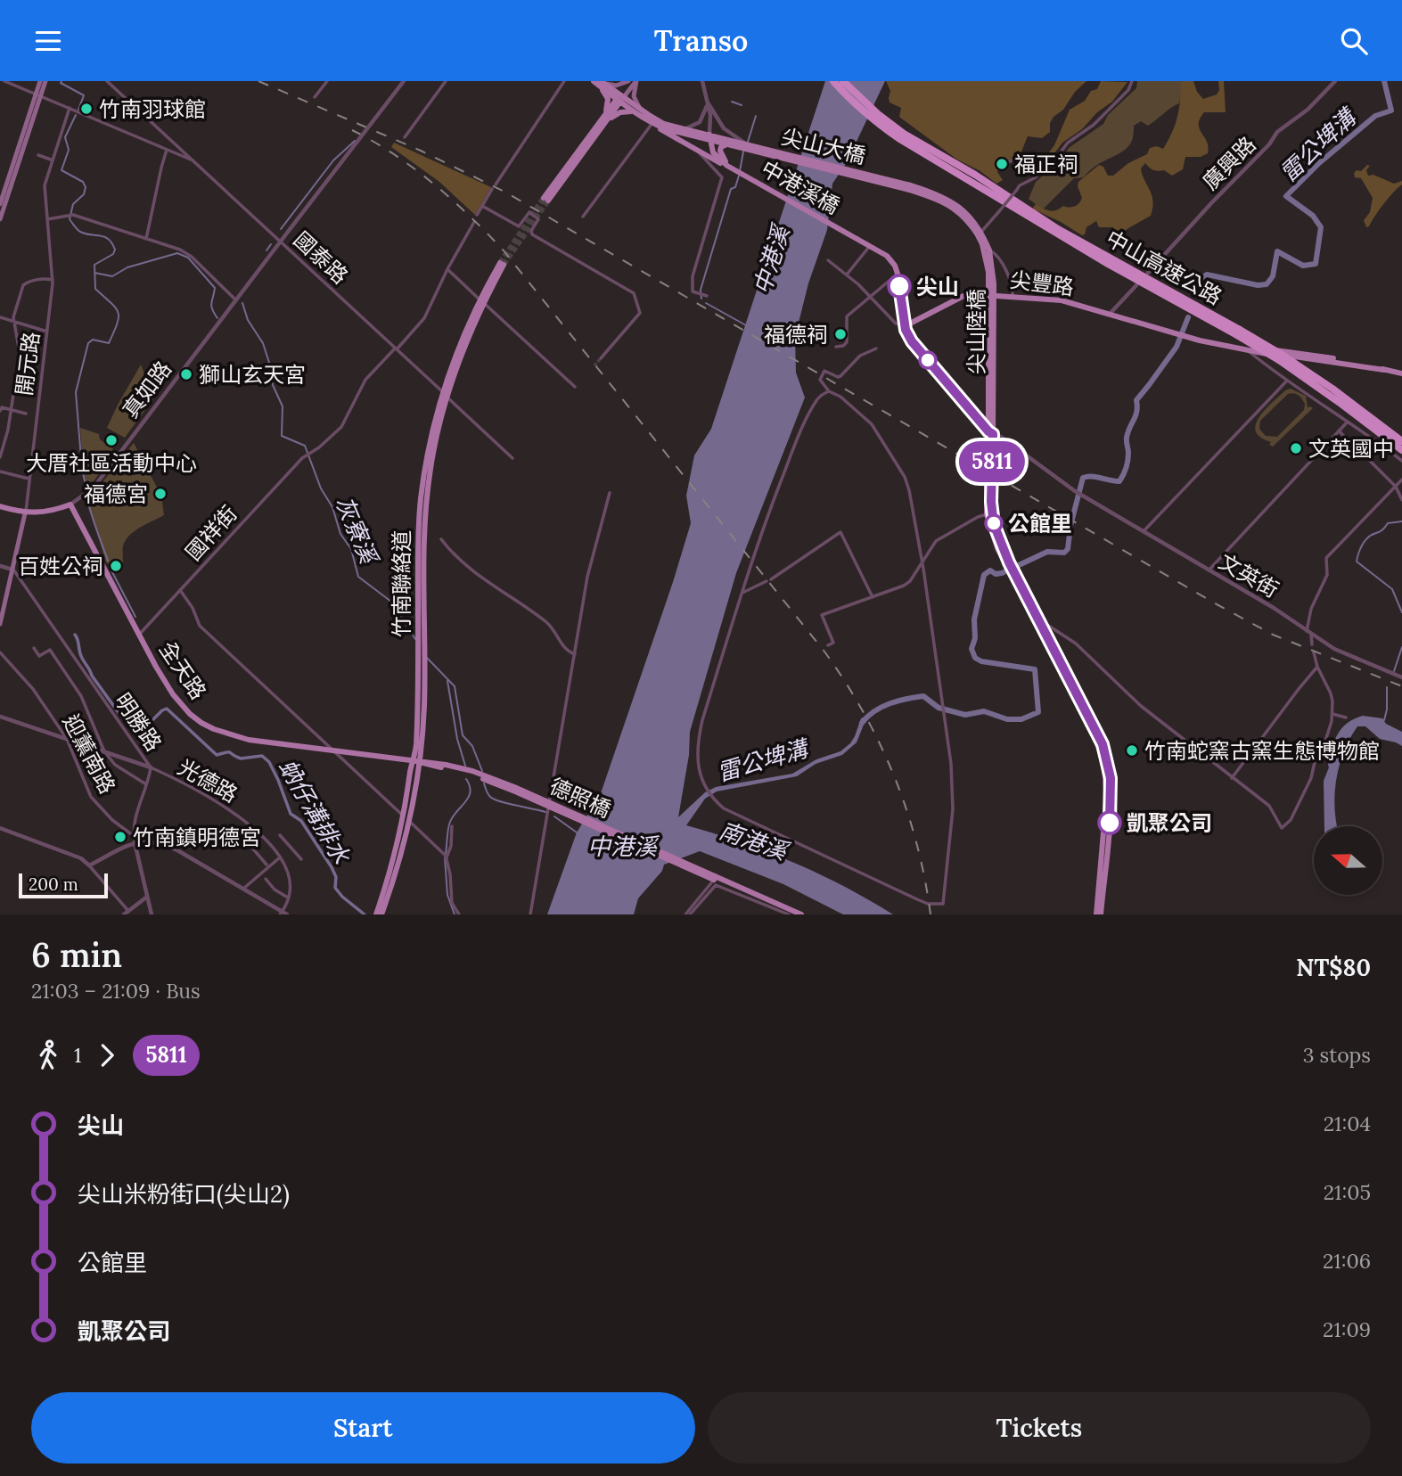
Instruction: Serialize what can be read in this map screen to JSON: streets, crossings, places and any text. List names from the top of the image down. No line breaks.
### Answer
{"streets":{"highway":["中山高速公路"],"main road":["尖山大橋","中港溪橋","尖豐路","尖山陸橋","開元路","真如路","竹南聯絡道","全天路","德照橋"],"street":["廣興路","國泰路","國祥街","文英街","明勝路","迎薰南路","光德路"]},"crossings":[["國泰路","真如路"],["國泰路","國祥街"],["國泰路","竹南聯絡道"],["尖山陸橋","文英街"],["開元路","真如路"],["開元路","明勝路"],["真如路","全天路"],["國祥街","全天路"],["竹南聯絡道","全天路"],["竹南聯絡道","德照橋"],["全天路","德照橋"],["明勝路","迎薰南路"],["明勝路","光德路"],["迎薰南路","光德路"]],"water":["雷公埤溝","中港溪","灰寮溪","蚋仔溝排水","南港溪"],"places":["竹南羽球館","福正祠","尖山","福德祠","獅山玄天宮","大厝社區活動中心","文英國中","福德宮","公館里","百姓公祠","竹南蛇窯古窯生態博物館","凱聚公司","竹南鎮明德宮"],"lines":["bus line 5811"],"scale_bar":"200 m","north":"left","page":{"header":"Transo","on_map":"5811","scale":"200 m","heading":["6 min","21:03 – 21:09 · Bus","NT$80"],"legs":["1","5811","3 stops"],"list":[{"name":"尖山","value":"21:04"},{"name":"尖山米粉街口(尖山2)","value":"21:05"},{"name":"公館里","value":"21:06"},{"name":"凱聚公司","value":"21:09"}],"buttons":["Start","Tickets"]}}
